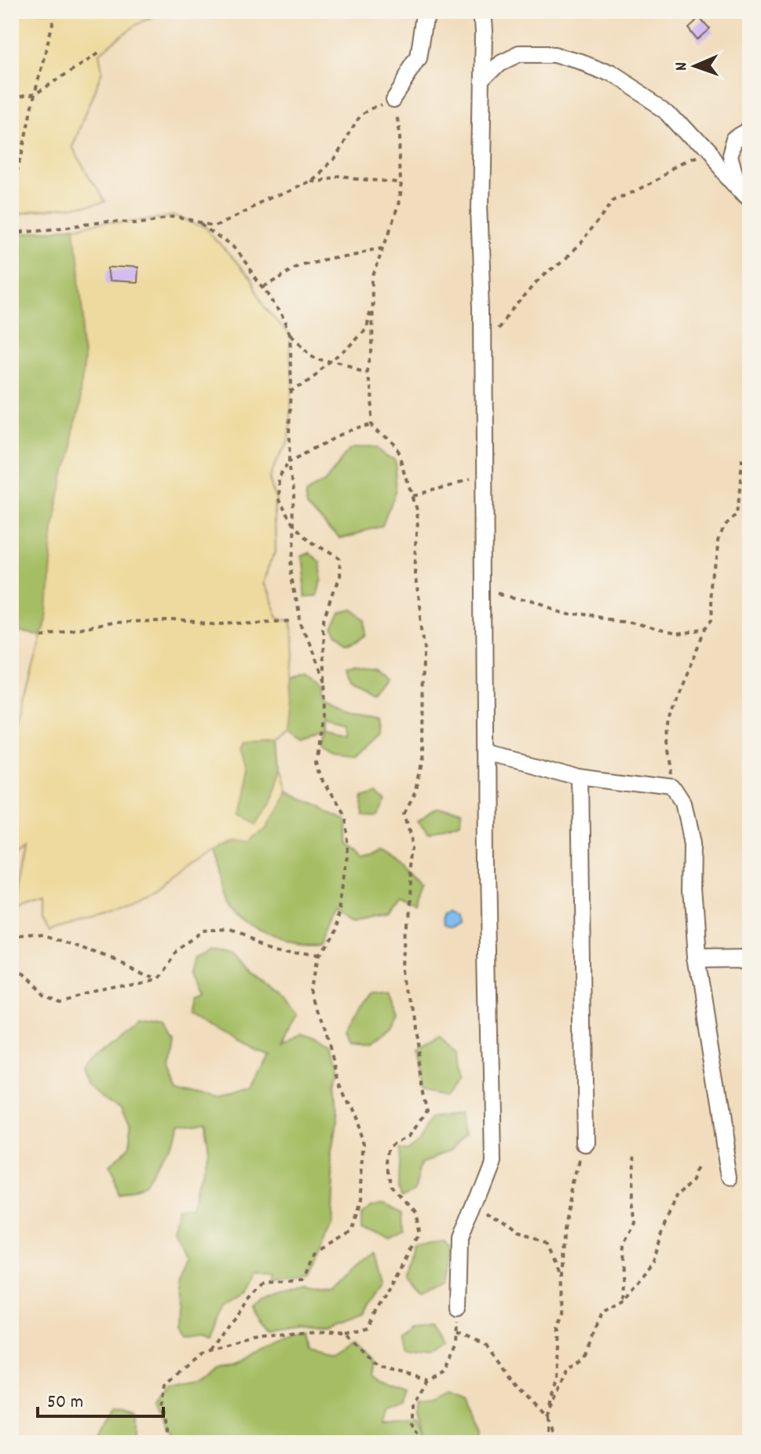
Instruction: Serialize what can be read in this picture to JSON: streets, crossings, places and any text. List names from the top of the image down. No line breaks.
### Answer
{"scale_bar":"50 m","north":"left"}
